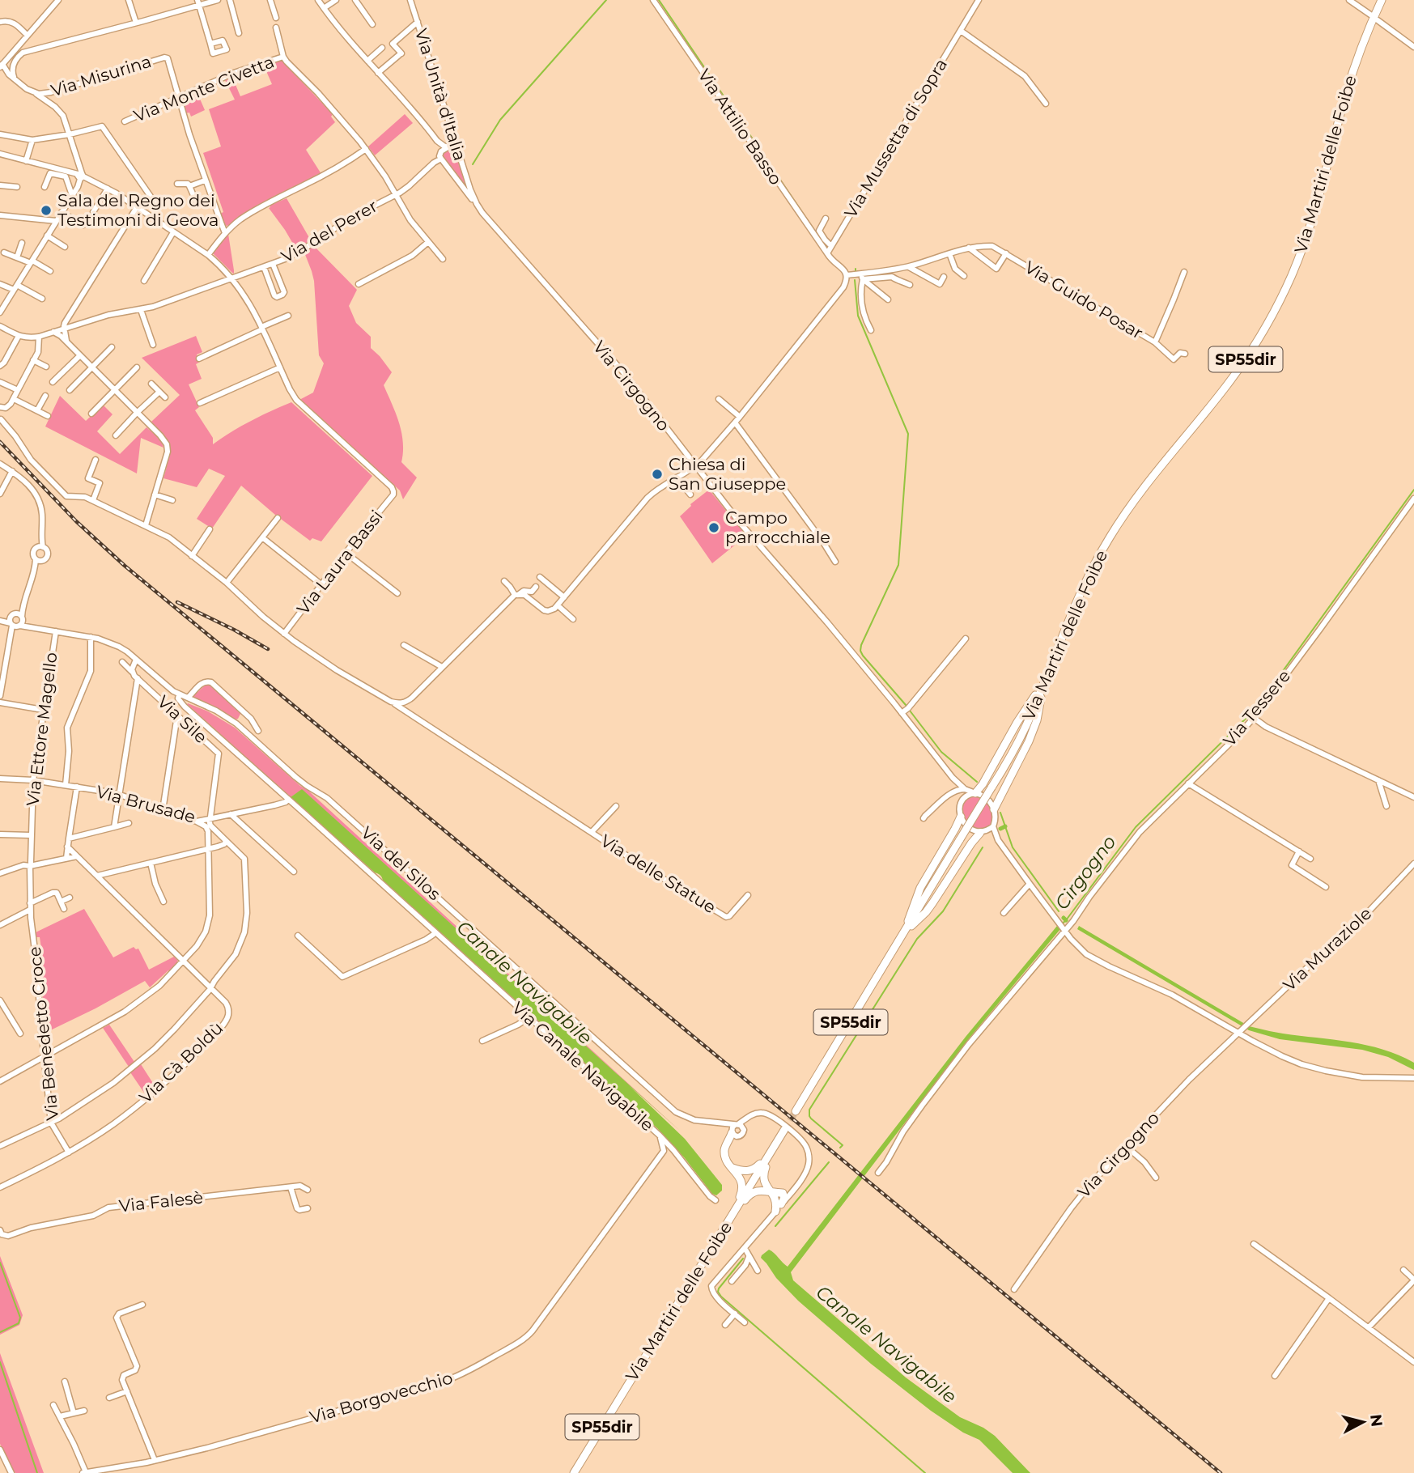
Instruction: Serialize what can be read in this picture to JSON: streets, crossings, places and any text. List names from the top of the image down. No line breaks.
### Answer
{"streets":{"highway":["Via Martiri delle Foibe","SP55dir"],"street":["Via Misurina","Via Monte Civetta","Via Unità d'Italia","Via Attilio Basso","Via Mussetta di Sopra","Via del Perer","Via Guido Posar","Via Cirgogno","Via Laura Bassi","Via Tessere","Via Sile","Via Ettore Magello","Via Brusade","Via del Silos","Via delle Statue","Via Muraziole","Via Benedetto Croce","Via Cà Boldù","Via Canale Navigabile","Via Falesè","Via Borgovecchio"]},"crossings":[["Via Misurina","Via Monte Civetta"],["Via Monte Civetta","Via del Perer"],["Via Unità d'Italia","Via del Perer"],["Via Unità d'Italia","Via Cirgogno"],["Via Attilio Basso","Via Mussetta di Sopra"],["Via Cirgogno","Via Muraziole"],["Via Sile","Via Brusade"],["Via Ettore Magello","Via Brusade"],["Via Ettore Magello","Via Benedetto Croce"],["Via Brusade","Via Canale Navigabile"],["Via del Silos","Via Canale Navigabile"],["Via Benedetto Croce","Via Cà Boldù"]],"water":["Cirgogno","Canale Navigabile"],"places":["Sala del Regno dei Testimoni di Geova","Chiesa di San Giuseppe","Campo parrocchiale"],"north":"right"}
